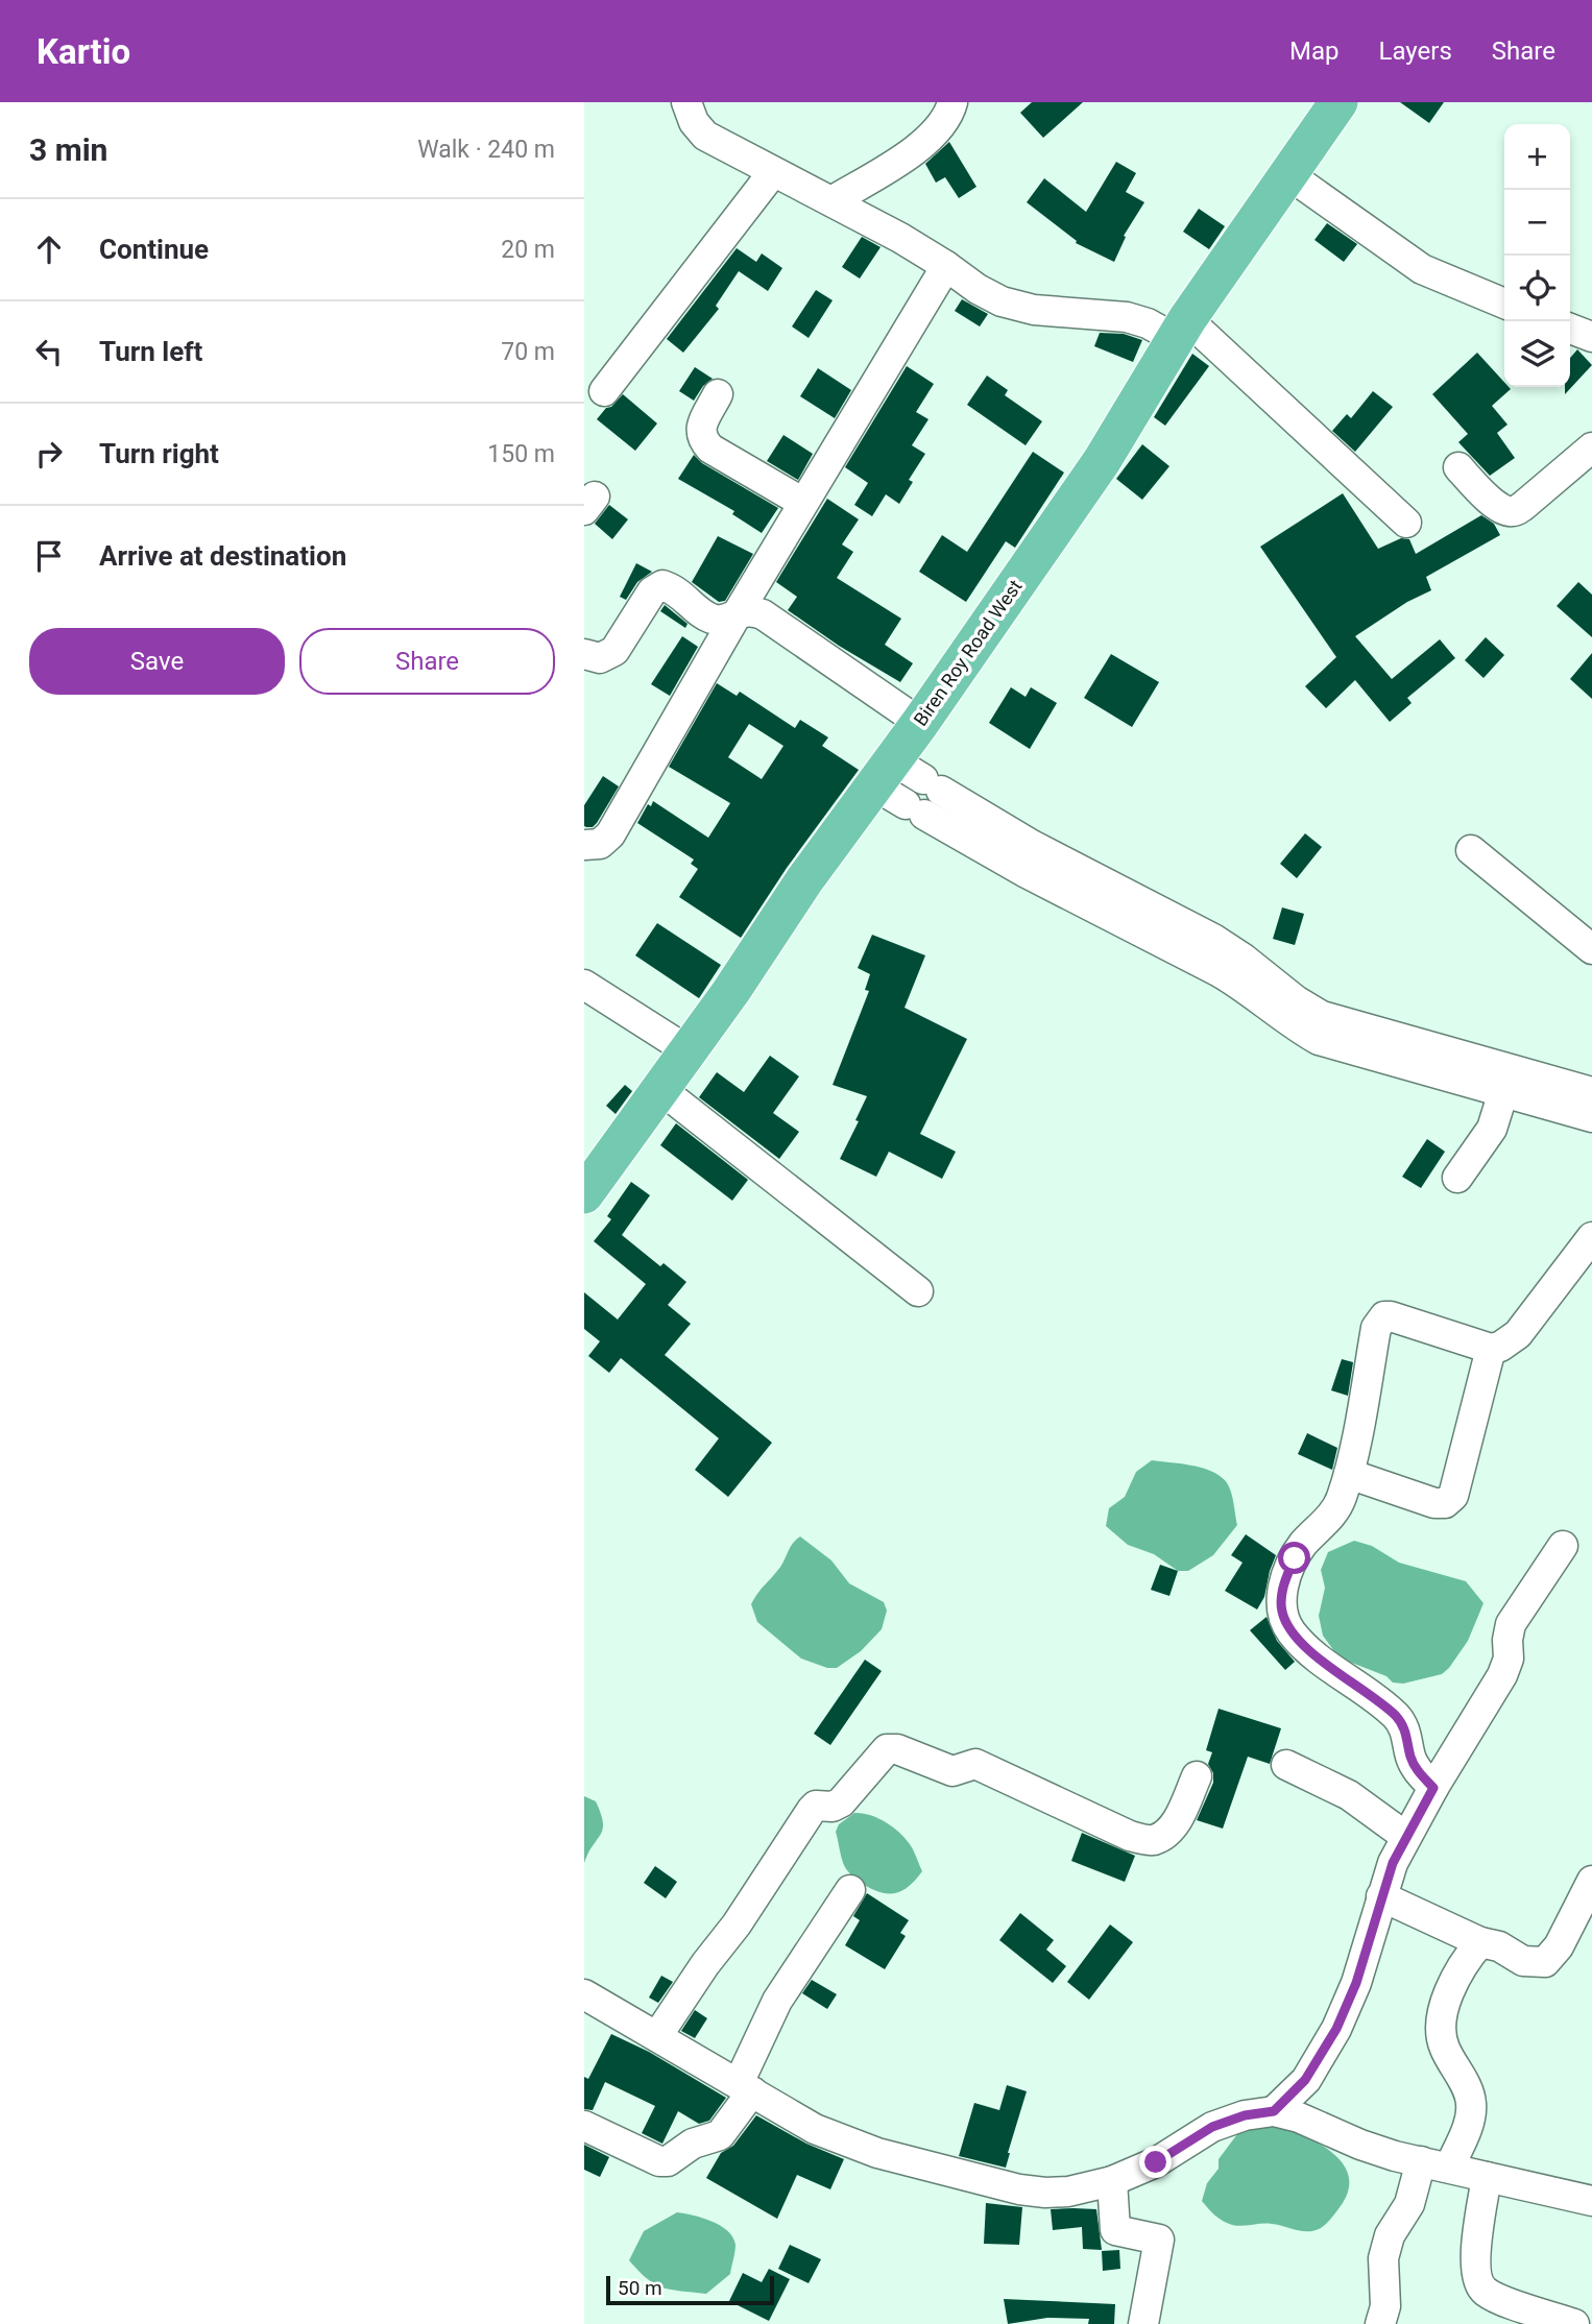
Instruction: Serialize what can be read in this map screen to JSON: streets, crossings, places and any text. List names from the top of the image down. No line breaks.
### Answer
{"streets":{"main road":["Biren Roy Road West"]},"scale_bar":"50 m","page":{"header":"Kartio","nav":["Map","Layers","Share"],"heading":["3 min","Walk · 240 m"],"map_buttons":["+","−"],"list":[["Continue","20 m"],["Turn left","70 m"],["Turn right","150 m"],"Arrive at destination"],"buttons":["Save","Share"],"scale":"50 m"}}
